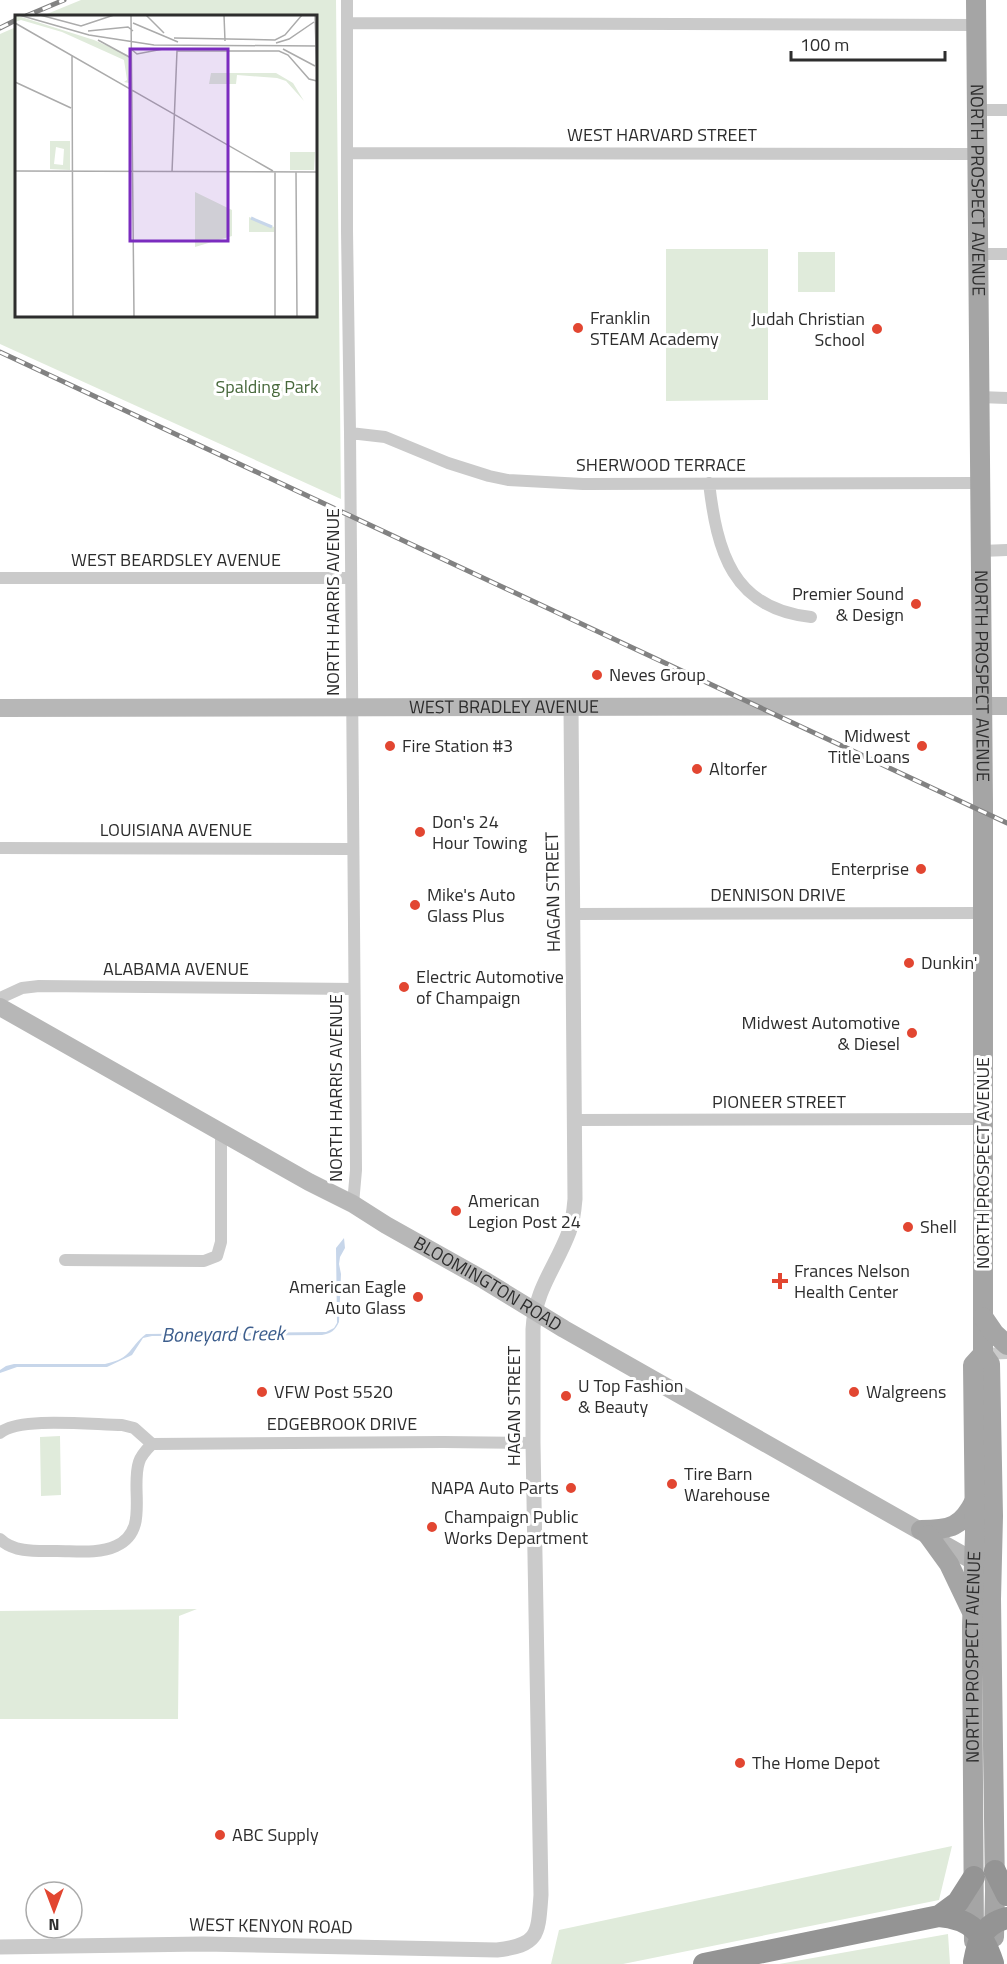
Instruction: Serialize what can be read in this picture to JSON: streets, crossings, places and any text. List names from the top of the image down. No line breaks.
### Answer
{"streets":{"main road":["NORTH PROSPECT AVENUE","WEST BRADLEY AVENUE","BLOOMINGTON ROAD"],"street":["WEST HARVARD STREET","SHERWOOD TERRACE","WEST BEARDSLEY AVENUE","NORTH HARRIS AVENUE","LOUISIANA AVENUE","HAGAN STREET","DENNISON DRIVE","ALABAMA AVENUE","PIONEER STREET","EDGEBROOK DRIVE","WEST KENYON ROAD"]},"crossings":[["WEST HARVARD STREET","NORTH PROSPECT AVENUE"],["WEST HARVARD STREET","NORTH HARRIS AVENUE"],["NORTH PROSPECT AVENUE","SHERWOOD TERRACE"],["NORTH PROSPECT AVENUE","WEST BRADLEY AVENUE"],["NORTH PROSPECT AVENUE","DENNISON DRIVE"],["NORTH PROSPECT AVENUE","PIONEER STREET"],["NORTH PROSPECT AVENUE","BLOOMINGTON ROAD"],["SHERWOOD TERRACE","NORTH HARRIS AVENUE"],["WEST BEARDSLEY AVENUE","NORTH HARRIS AVENUE"],["NORTH HARRIS AVENUE","WEST BRADLEY AVENUE"],["NORTH HARRIS AVENUE","LOUISIANA AVENUE"],["NORTH HARRIS AVENUE","ALABAMA AVENUE"],["NORTH HARRIS AVENUE","BLOOMINGTON ROAD"],["WEST BRADLEY AVENUE","HAGAN STREET"],["HAGAN STREET","DENNISON DRIVE"],["HAGAN STREET","PIONEER STREET"],["HAGAN STREET","BLOOMINGTON ROAD"],["HAGAN STREET","EDGEBROOK DRIVE"],["HAGAN STREET","WEST KENYON ROAD"]],"water":["Boneyard Creek"],"parks":["Spalding Park"],"places":{"other":["Franklin STEAM Academy","Judah Christian School","Premier Sound & Design","Neves Group","Fire Station #3","Midwest Title Loans","Altorfer","Don's 24 Hour Towing","Enterprise","Mike's Auto Glass Plus","Dunkin'","Electric Automotive of Champaign","Midwest Automotive & Diesel","American Legion Post 24","Shell","American Eagle Auto Glass","VFW Post 5520","Walgreens","U Top Fashion & Beauty","Tire Barn Warehouse","NAPA Auto Parts","Champaign Public Works Department","The Home Depot","ABC Supply"],"health":["Frances Nelson Health Center"]},"scale_bar":"100 m","north":"bottom"}
